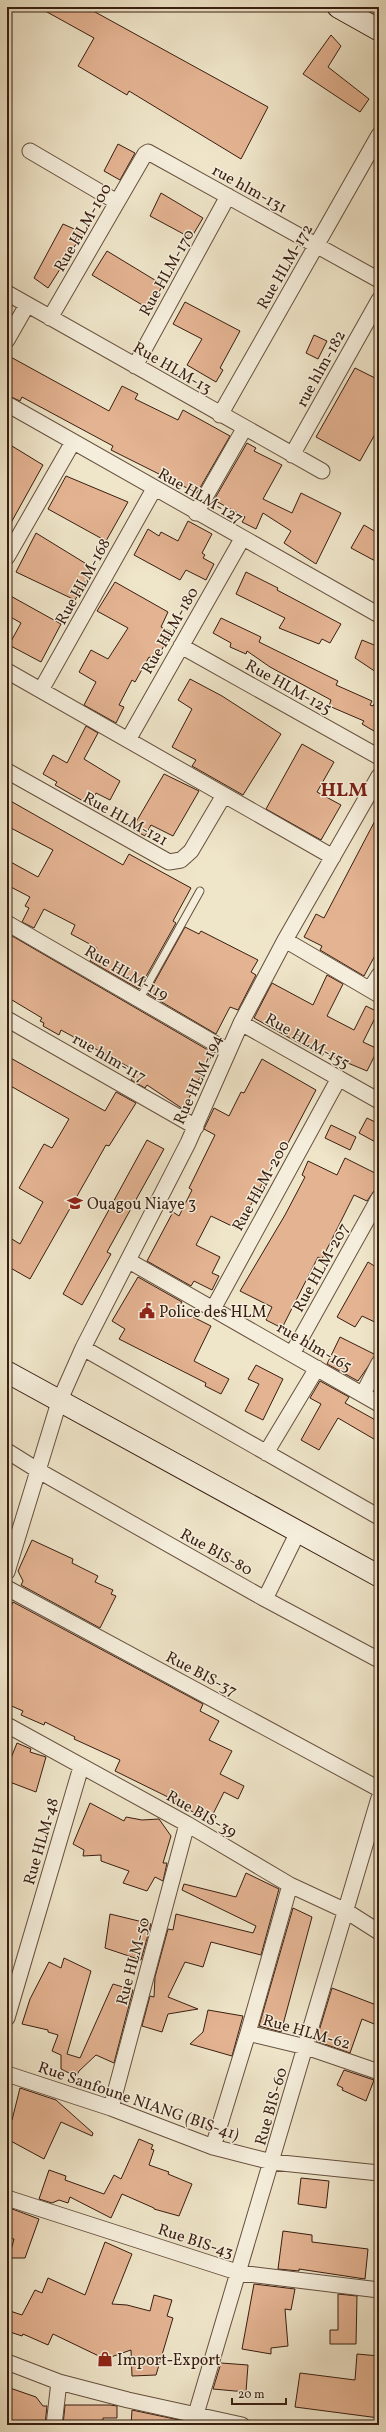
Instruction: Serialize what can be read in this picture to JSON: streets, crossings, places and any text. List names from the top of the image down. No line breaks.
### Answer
{"streets":{"street":["rue hlm-131","Rue HLM-100","Rue HLM-172","Rue HLM-170","Rue HLM-13","rue hlm-182","Rue HLM-127","Rue HLM-168","Rue HLM-180","Rue HLM-125","Rue HLM-121","Rue HLM-119","Rue HLM-155","rue hlm-117","Rue HLM-194","Rue HLM-200","Rue HLM-207","rue hlm-165","Rue BIS-80","Rue BIS-37","Rue BIS-39","Rue HLM-48","Rue HLM-50","Rue HLM-62","Rue Sanfoune NIANG (BIS-41)","Rue BIS-60","Rue BIS-43"]},"crossings":[["rue hlm-131","Rue HLM-100"],["rue hlm-131","Rue HLM-172"],["rue hlm-131","Rue HLM-170"],["Rue HLM-100","Rue HLM-13"],["Rue HLM-172","Rue HLM-13"],["Rue HLM-170","Rue HLM-13"],["Rue HLM-13","rue hlm-182"],["Rue HLM-127","Rue HLM-168"],["Rue HLM-127","Rue HLM-180"],["Rue HLM-180","Rue HLM-125"],["Rue HLM-119","Rue HLM-194"],["Rue HLM-155","Rue HLM-194"],["Rue HLM-155","Rue HLM-200"],["rue hlm-117","Rue HLM-194"],["Rue HLM-194","rue hlm-165"],["Rue HLM-194","Rue BIS-80"],["Rue HLM-200","rue hlm-165"],["Rue HLM-207","rue hlm-165"],["Rue BIS-39","Rue HLM-48"],["Rue BIS-39","Rue HLM-50"],["Rue BIS-39","Rue BIS-60"],["Rue HLM-50","Rue Sanfoune NIANG (BIS-41)"],["Rue HLM-62","Rue BIS-60"],["Rue Sanfoune NIANG (BIS-41)","Rue BIS-60"],["Rue BIS-60","Rue BIS-43"]],"districts":["HLM"],"places":{"school or university":["Ouagou Niaye 3"],"public building":["Police des HLM"],"shop":["Import-Export"]},"scale_bar":"20 m"}
